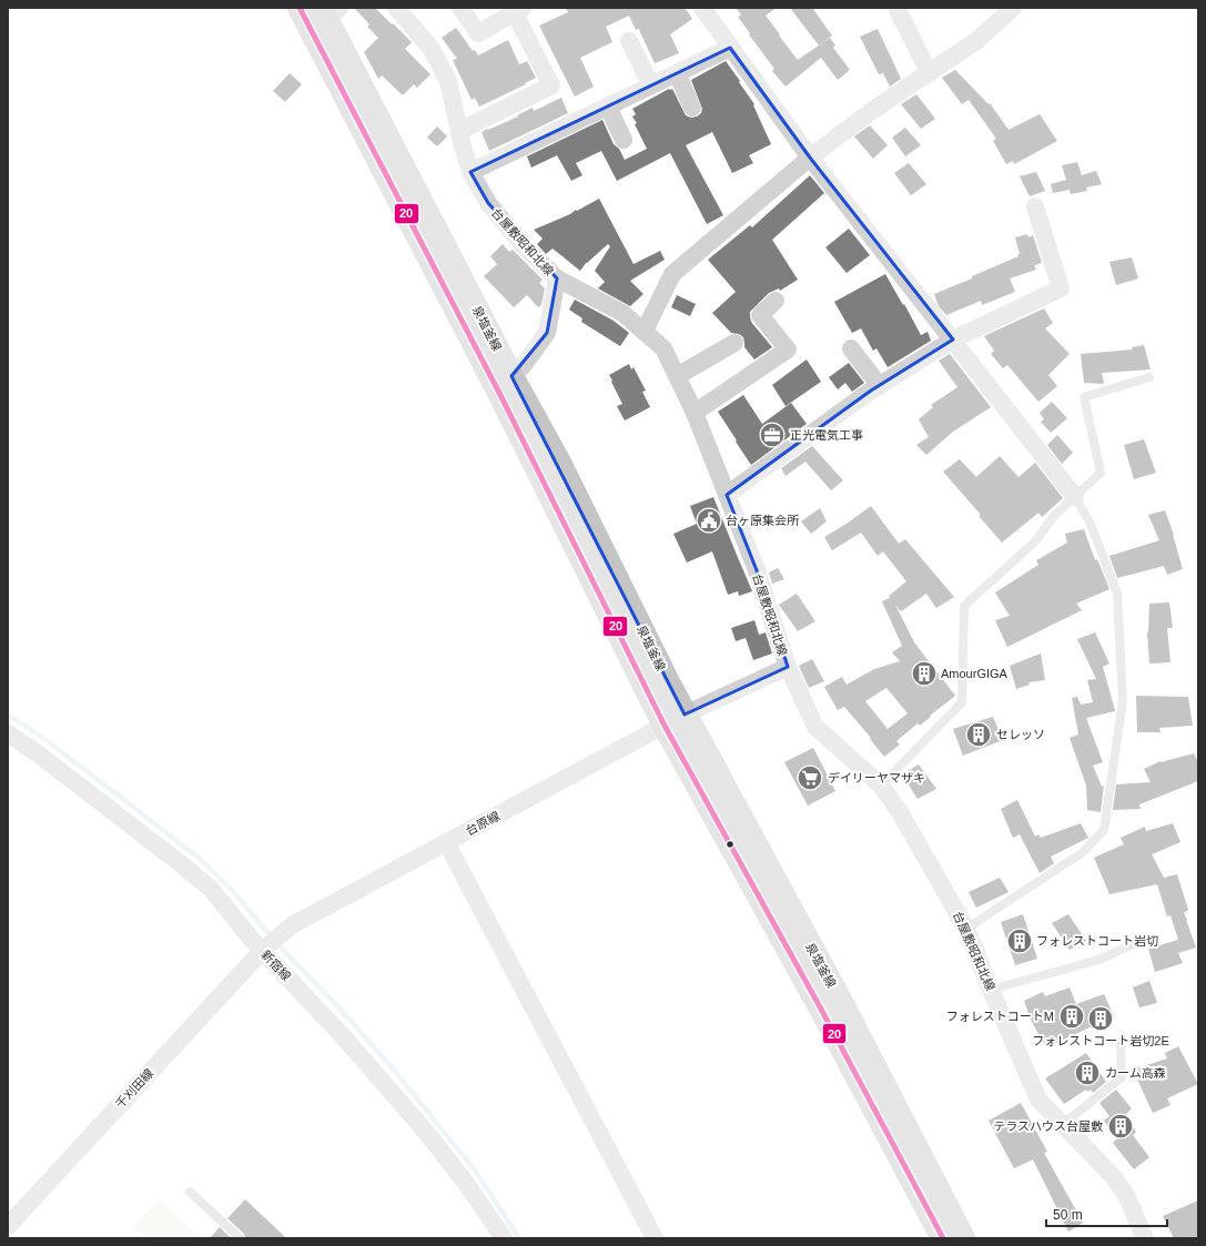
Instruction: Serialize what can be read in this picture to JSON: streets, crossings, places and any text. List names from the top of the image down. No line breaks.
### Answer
{"streets":{"main road":["泉塩釜線"],"street":["台屋敷昭和北線","台原線","新宿線","千刈田線"]},"crossings":[["台屋敷昭和北線","台原線"],["泉塩釜線","台原線"],["台原線","新宿線"],["台原線","千刈田線"],["新宿線","千刈田線"]],"places":{"office":["正光電気工事"],"public building":["台ヶ原集会所"],"building":["AmourGIGA","セレッソ","フォレストコート岩切","フォレストコートM","フォレストコート岩切2E","カーム高森","テラスハウス台屋敷"],"supermarket":["デイリーヤマザキ"]},"lines":["transit line 20"],"scale_bar":"50 m"}
